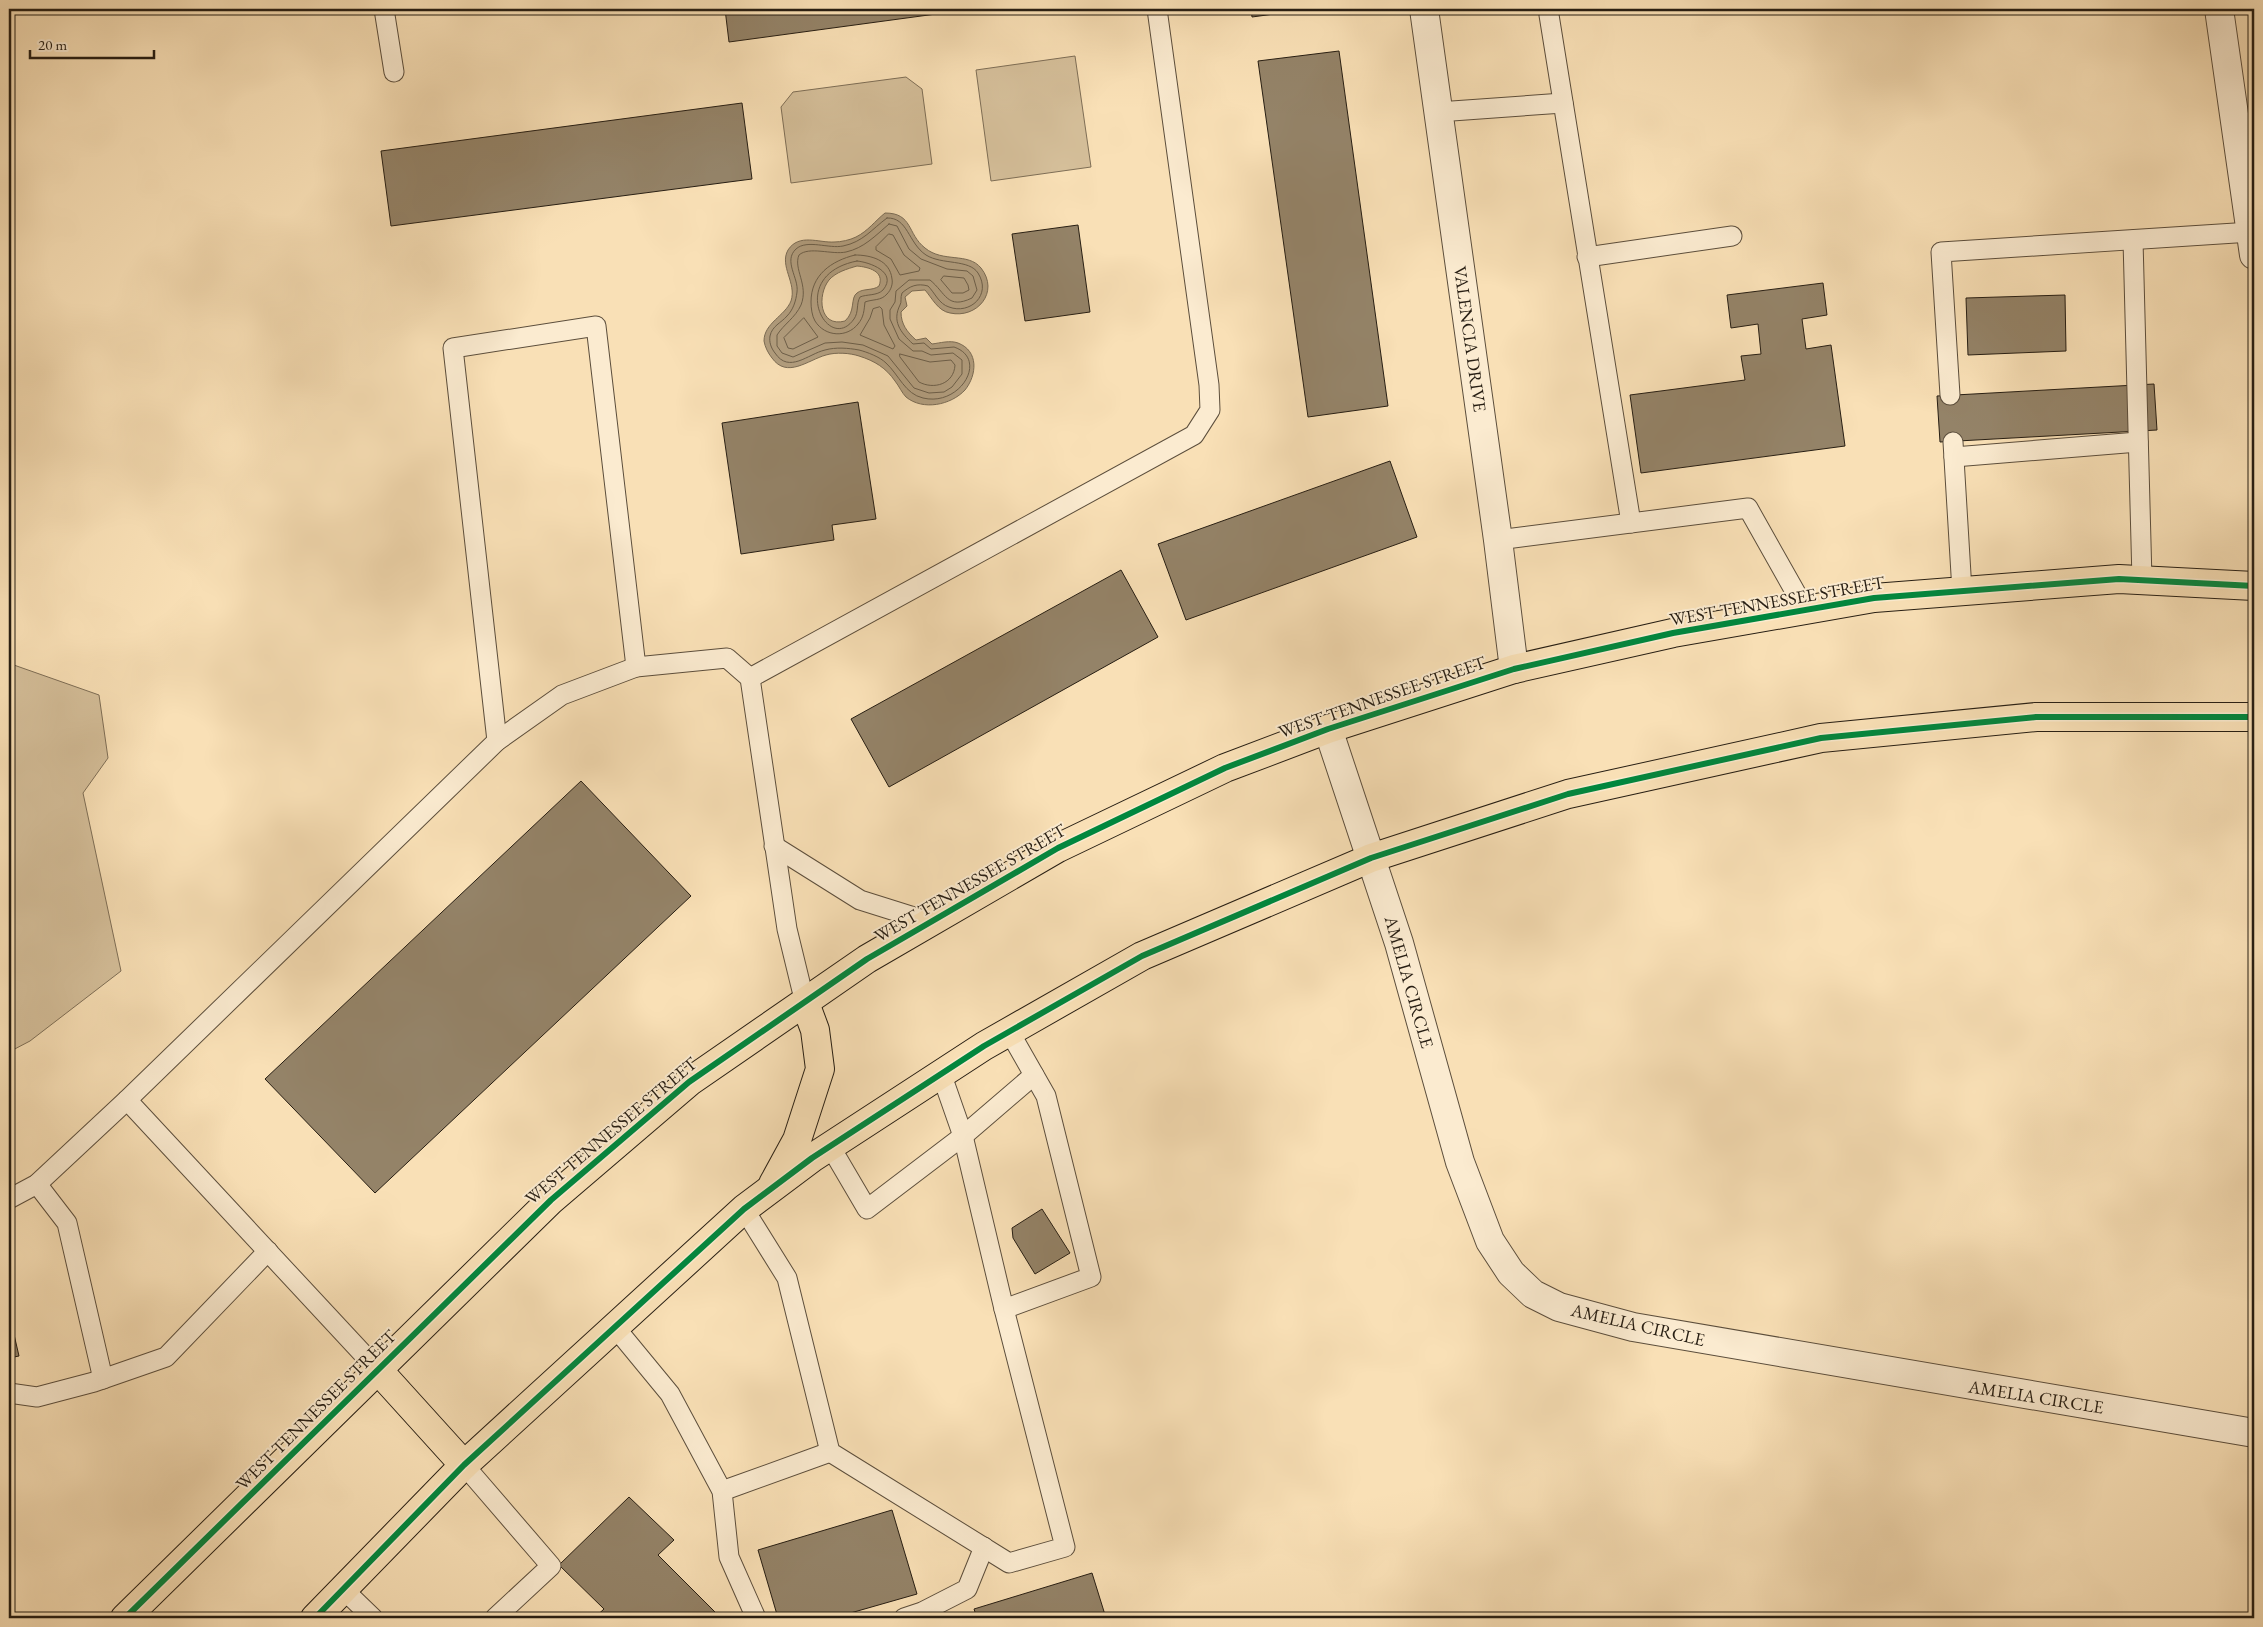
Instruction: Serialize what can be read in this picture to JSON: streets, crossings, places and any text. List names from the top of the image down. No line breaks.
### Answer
{"streets":{"main road":["WEST TENNESSEE STREET"],"street":["VALENCIA DRIVE","AMELIA CIRCLE"]},"crossings":[["VALENCIA DRIVE","WEST TENNESSEE STREET"],["WEST TENNESSEE STREET","AMELIA CIRCLE"]],"scale_bar":"20 m"}
